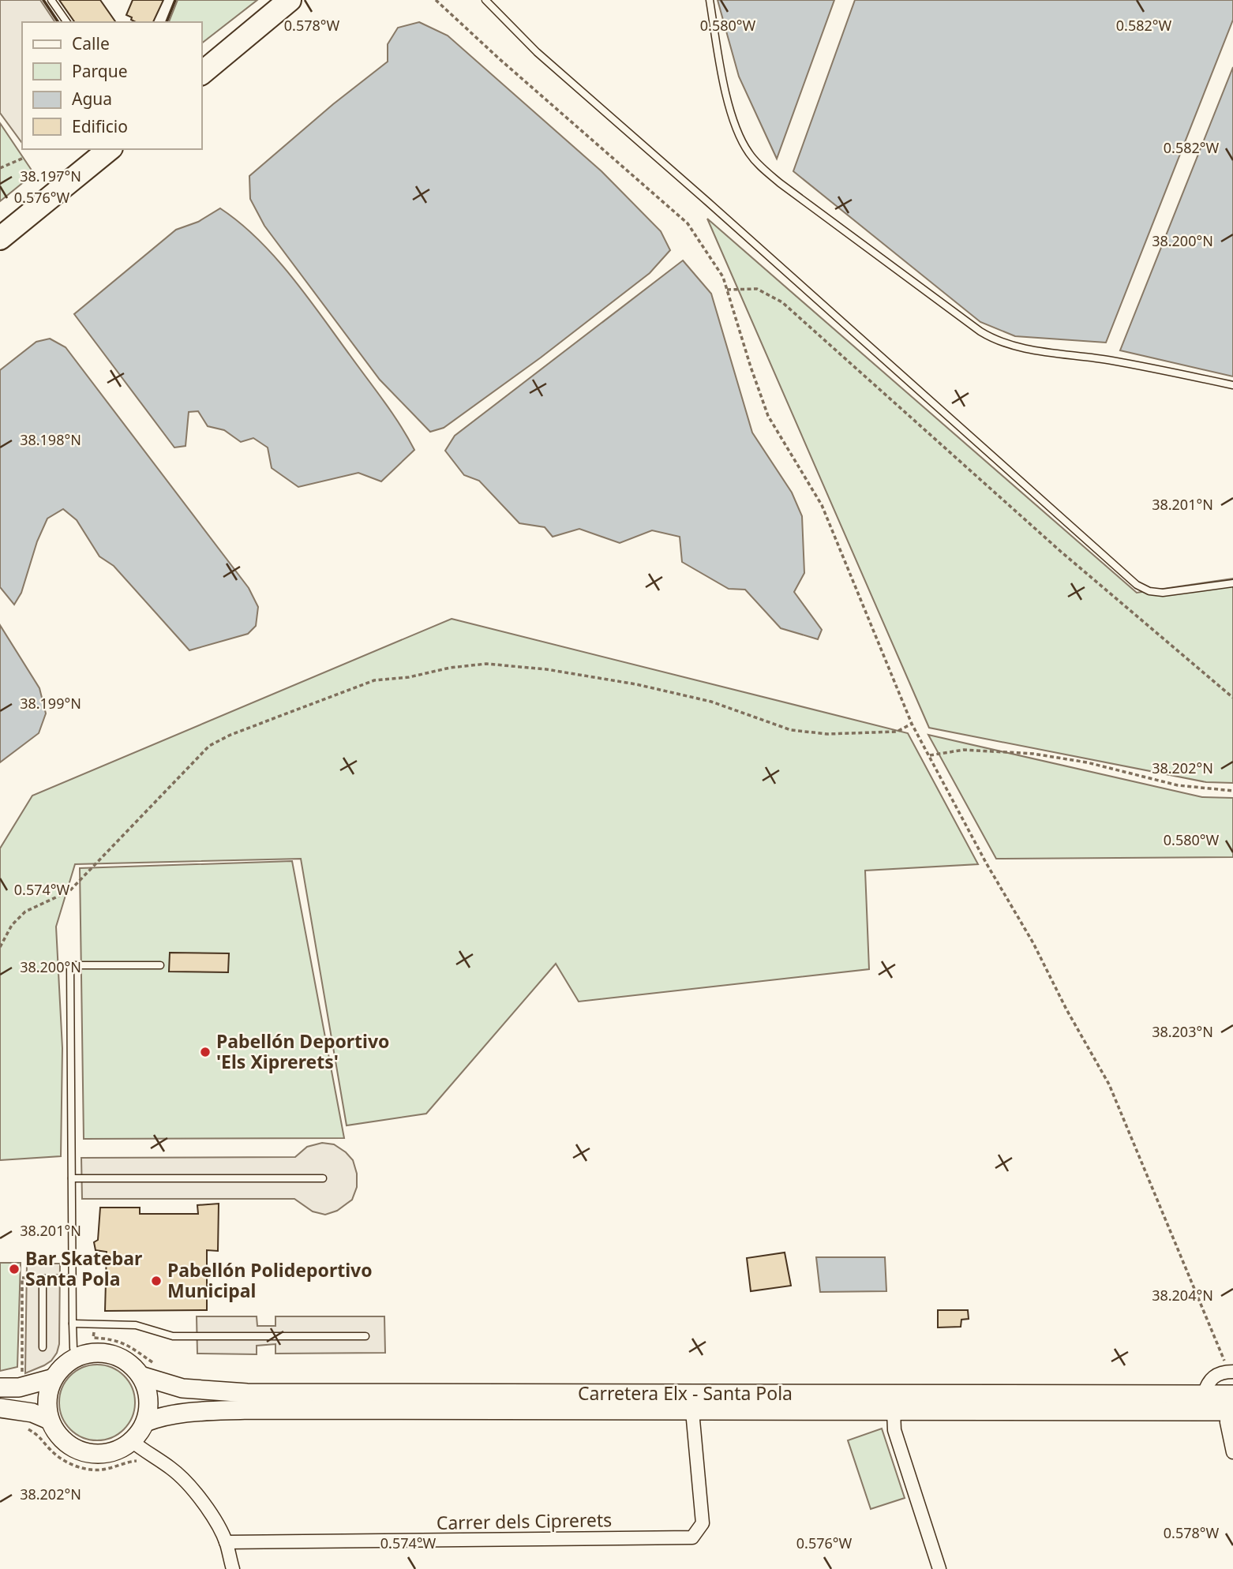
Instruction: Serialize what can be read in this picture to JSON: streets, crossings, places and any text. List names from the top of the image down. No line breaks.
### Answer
{"streets":{"main road":["Carretera Elx - Santa Pola"],"street":["Carrer dels Ciprerets"]},"crossings":[["Carretera Elx - Santa Pola","Carrer dels Ciprerets"]],"places":["Pabellón Deportivo 'Els Xiprerets'","Bar Skatebar Santa Pola","Pabellón Polideportivo Municipal"],"legend":["Calle","Parque","Agua","Edificio"],"coordinates":["0.578°W","0.580°W","0.582°W","38.197°N","0.576°W","38.200°N","38.198°N","38.201°N","38.199°N","38.202°N","0.574°W","38.203°N","38.204°N"]}
